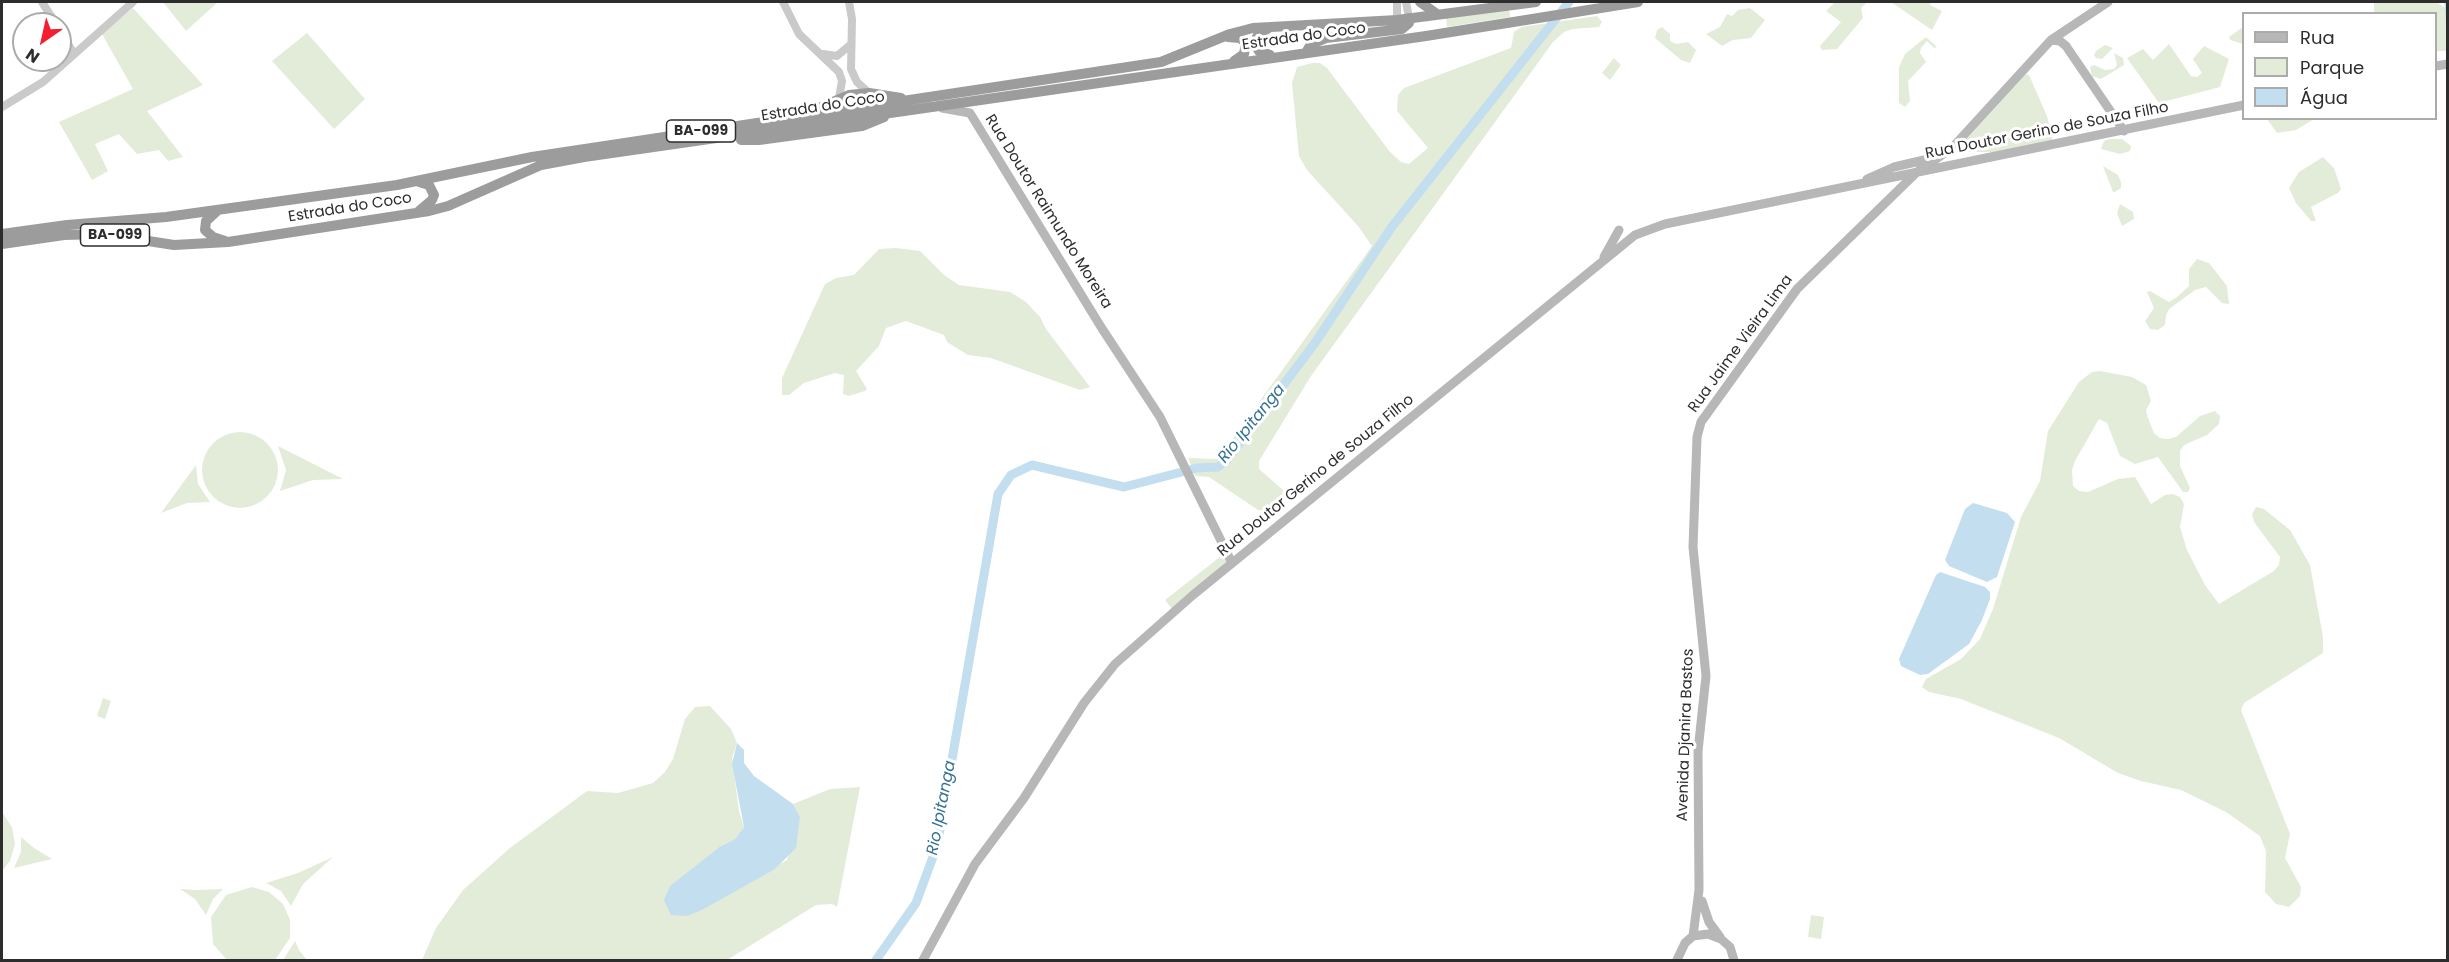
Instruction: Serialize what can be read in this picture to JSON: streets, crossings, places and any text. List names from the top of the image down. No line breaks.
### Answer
{"streets":{"highway":["Estrada do Coco","BA-099"],"main road":["Rua Doutor Gerino de Souza Filho","Rua Doutor Raimundo Moreira","Rua Jaime Vieira Lima","Avenida Djanira Bastos"]},"crossings":[["Estrada do Coco","Rua Doutor Raimundo Moreira"],["Rua Doutor Gerino de Souza Filho","Rua Doutor Raimundo Moreira"],["Rua Doutor Gerino de Souza Filho","Rua Jaime Vieira Lima"],["Rua Jaime Vieira Lima","Avenida Djanira Bastos"]],"water":["Rio Ipitanga"],"legend":["Rua","Parque","Água"],"north":"bottom left"}
